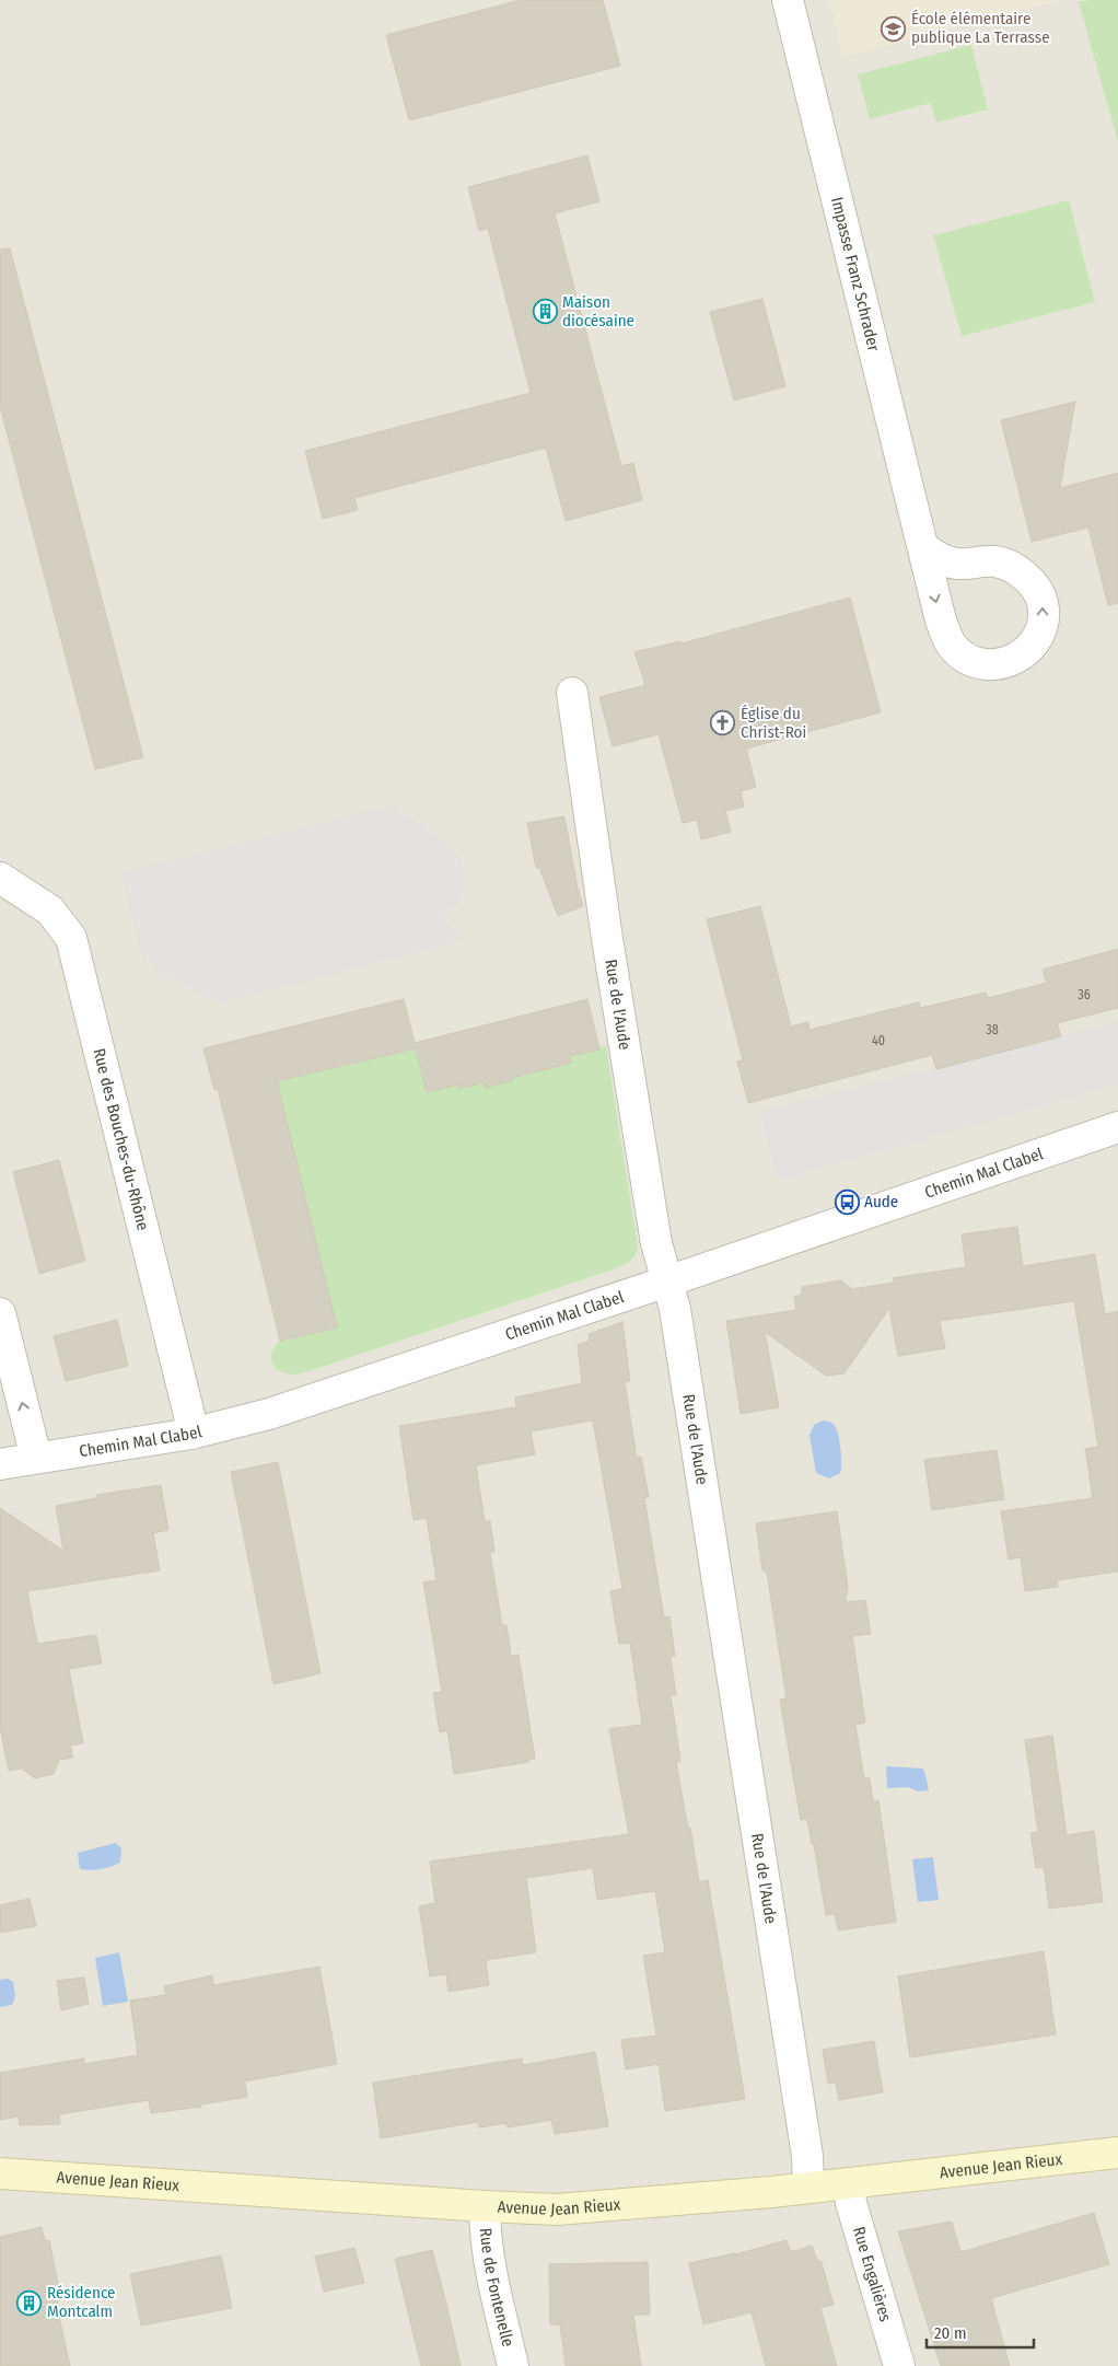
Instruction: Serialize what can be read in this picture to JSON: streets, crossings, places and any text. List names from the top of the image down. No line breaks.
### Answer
{"streets":{"main road":["Avenue Jean Rieux"],"street":["Impasse Franz Schrader","Rue de l'Aude","Rue des Bouches-du-Rhône","Chemin Mal Clabel","Rue Engalières","Rue de Fontenelle"]},"crossings":[["Rue de l'Aude","Chemin Mal Clabel"],["Rue de l'Aude","Avenue Jean Rieux"],["Rue des Bouches-du-Rhône","Chemin Mal Clabel"],["Avenue Jean Rieux","Rue Engalières"],["Avenue Jean Rieux","Rue de Fontenelle"]],"places":{"school or university":["École élémentaire publique La Terrasse"],"building":["Maison diocésaine","Résidence Montcalm"],"church":["Église du Christ-Roi"],"bus stop":["Aude"]},"house_numbers":["36","38","40"],"scale_bar":"20 m"}
